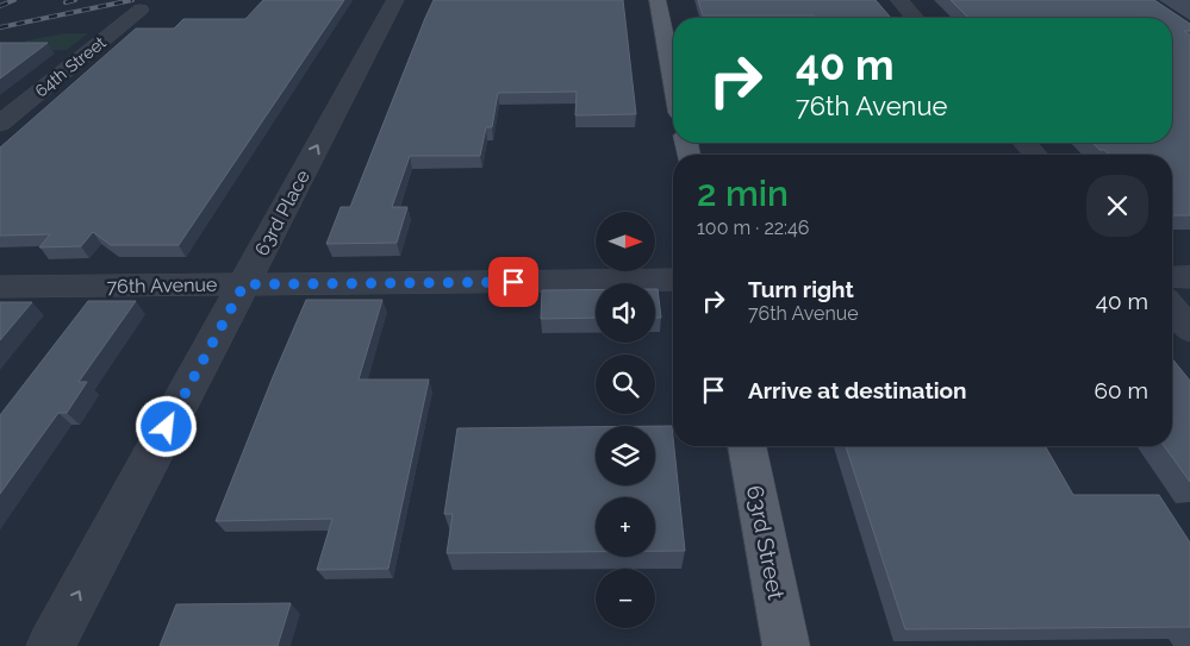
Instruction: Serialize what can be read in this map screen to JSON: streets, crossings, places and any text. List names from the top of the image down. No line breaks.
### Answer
{"streets":{"main road":["63rd Street"],"street":["64th Street","63rd Place","76th Avenue"]},"crossings":[["63rd Place","76th Avenue"]],"one_way":["63rd Place"],"north":"right","page":{"turn":["40 m","76th Avenue"],"heading":["2 min","100 m · 22:46"],"map_buttons":["+","−"],"list":[{"name":"Turn right","note":"76th Avenue","value":"40 m"},{"name":"Arrive at destination","value":"60 m"}]}}
